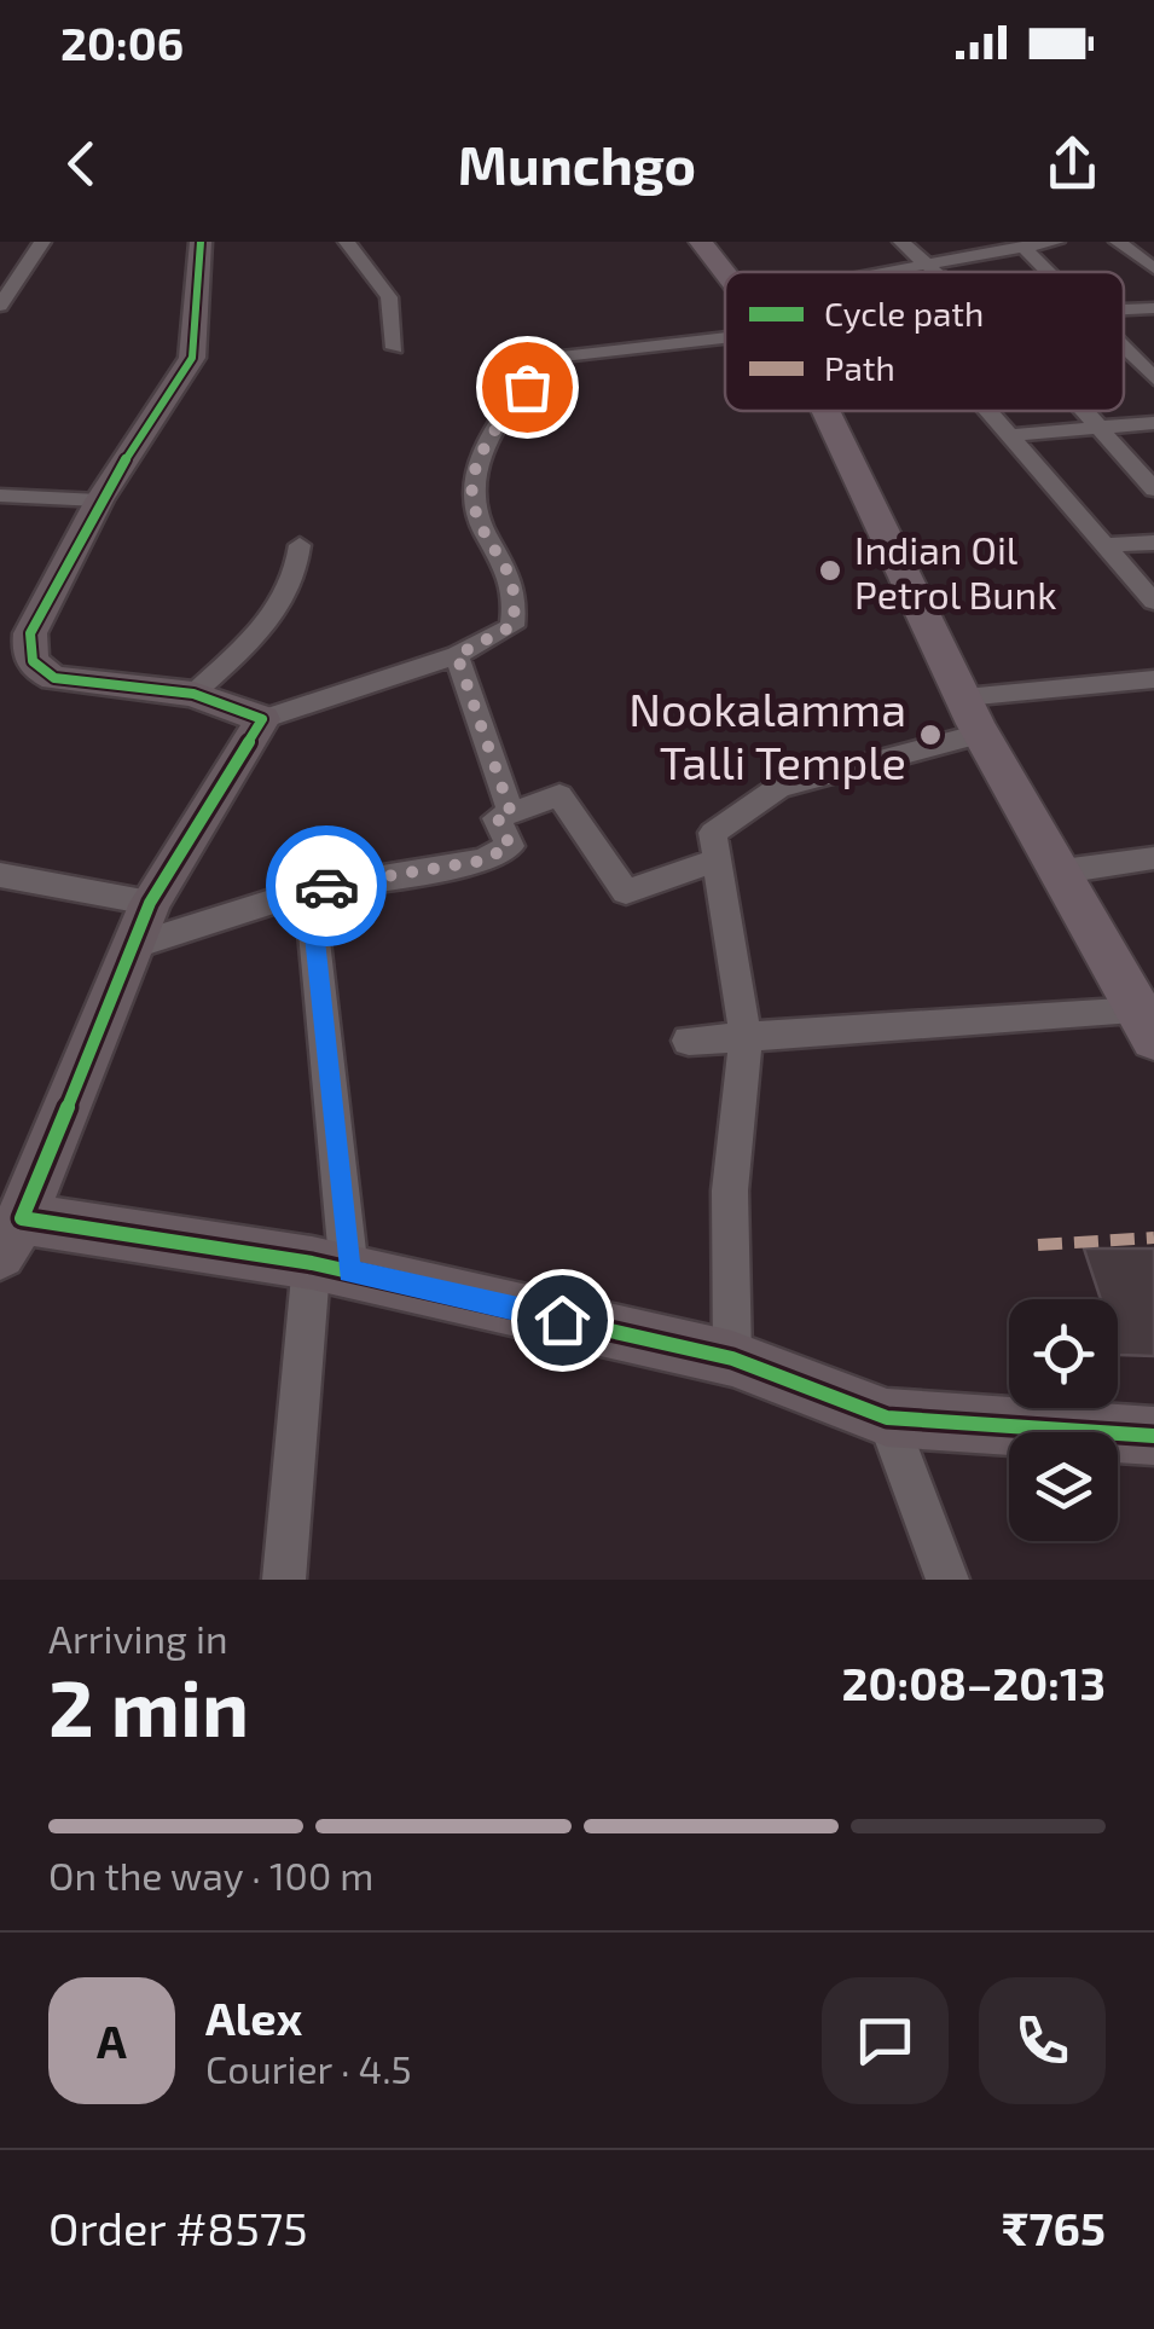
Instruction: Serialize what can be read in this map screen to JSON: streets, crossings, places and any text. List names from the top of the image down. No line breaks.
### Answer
{"places":["Indian Oil Petrol Bunk","Nookalamma Talli Temple"],"legend":["Cycle path","Path"],"page":{"status":"20:06","header":"Munchgo","heading":["2 min","Arriving in","20:08–20:13"],"panel":["Alex","Courier · 4.5","Order #8575","₹765"],"bar":"On the way · 100 m","round":"A"}}
